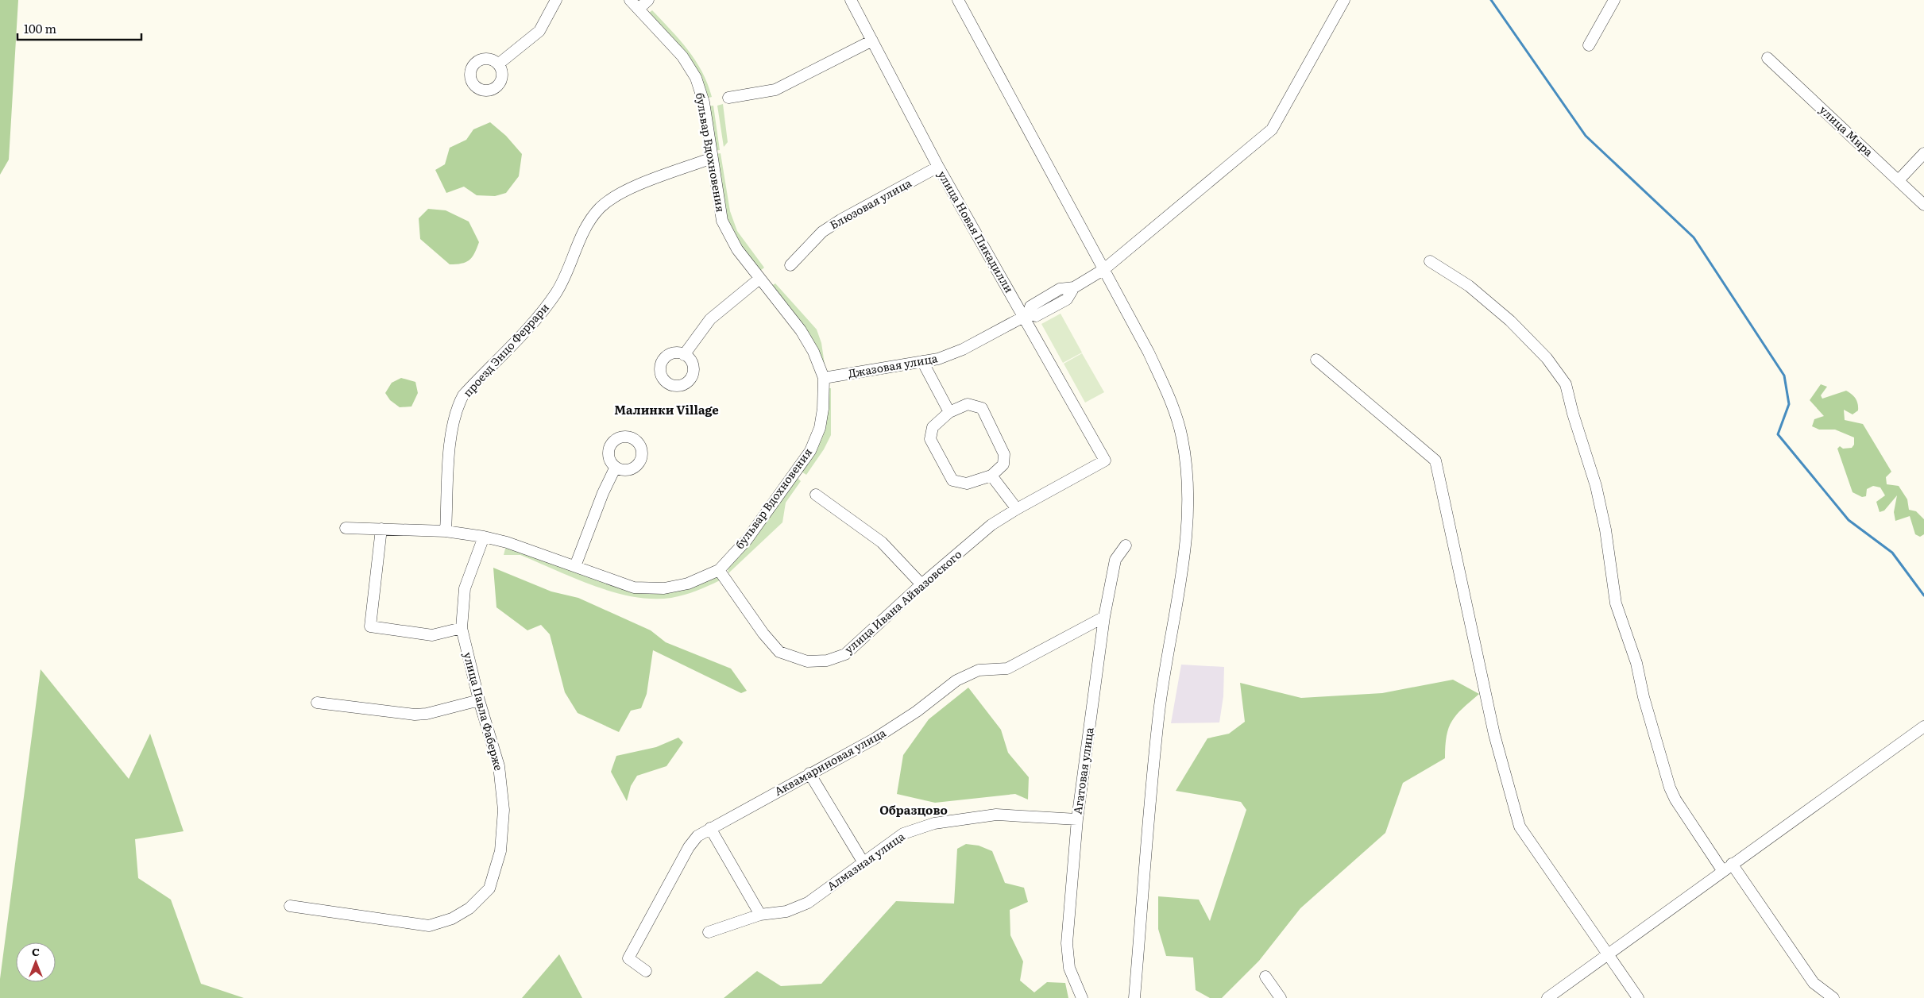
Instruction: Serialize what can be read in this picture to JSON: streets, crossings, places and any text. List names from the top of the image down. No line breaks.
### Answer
{"streets":{"street":["улица Мира","бульвар Вдохновения","Блюзовая улица","улица Новая Пикадилли","проезд Энцо Феррари","Джазовая улица","улица Ивана Айвазовского","улица Павла Фаберже","Аквамариновая улица","Агатовая улица","Алмазная улица"]},"crossings":[["бульвар Вдохновения","проезд Энцо Феррари"],["бульвар Вдохновения","Джазовая улица"],["бульвар Вдохновения","улица Ивана Айвазовского"],["бульвар Вдохновения","улица Павла Фаберже"],["Блюзовая улица","улица Новая Пикадилли"],["улица Новая Пикадилли","Джазовая улица"],["улица Новая Пикадилли","улица Ивана Айвазовского"],["Аквамариновая улица","Агатовая улица"],["Агатовая улица","Алмазная улица"]],"districts":["Малинки Village","Образцово"],"scale_bar":"100 m","north":"top"}
